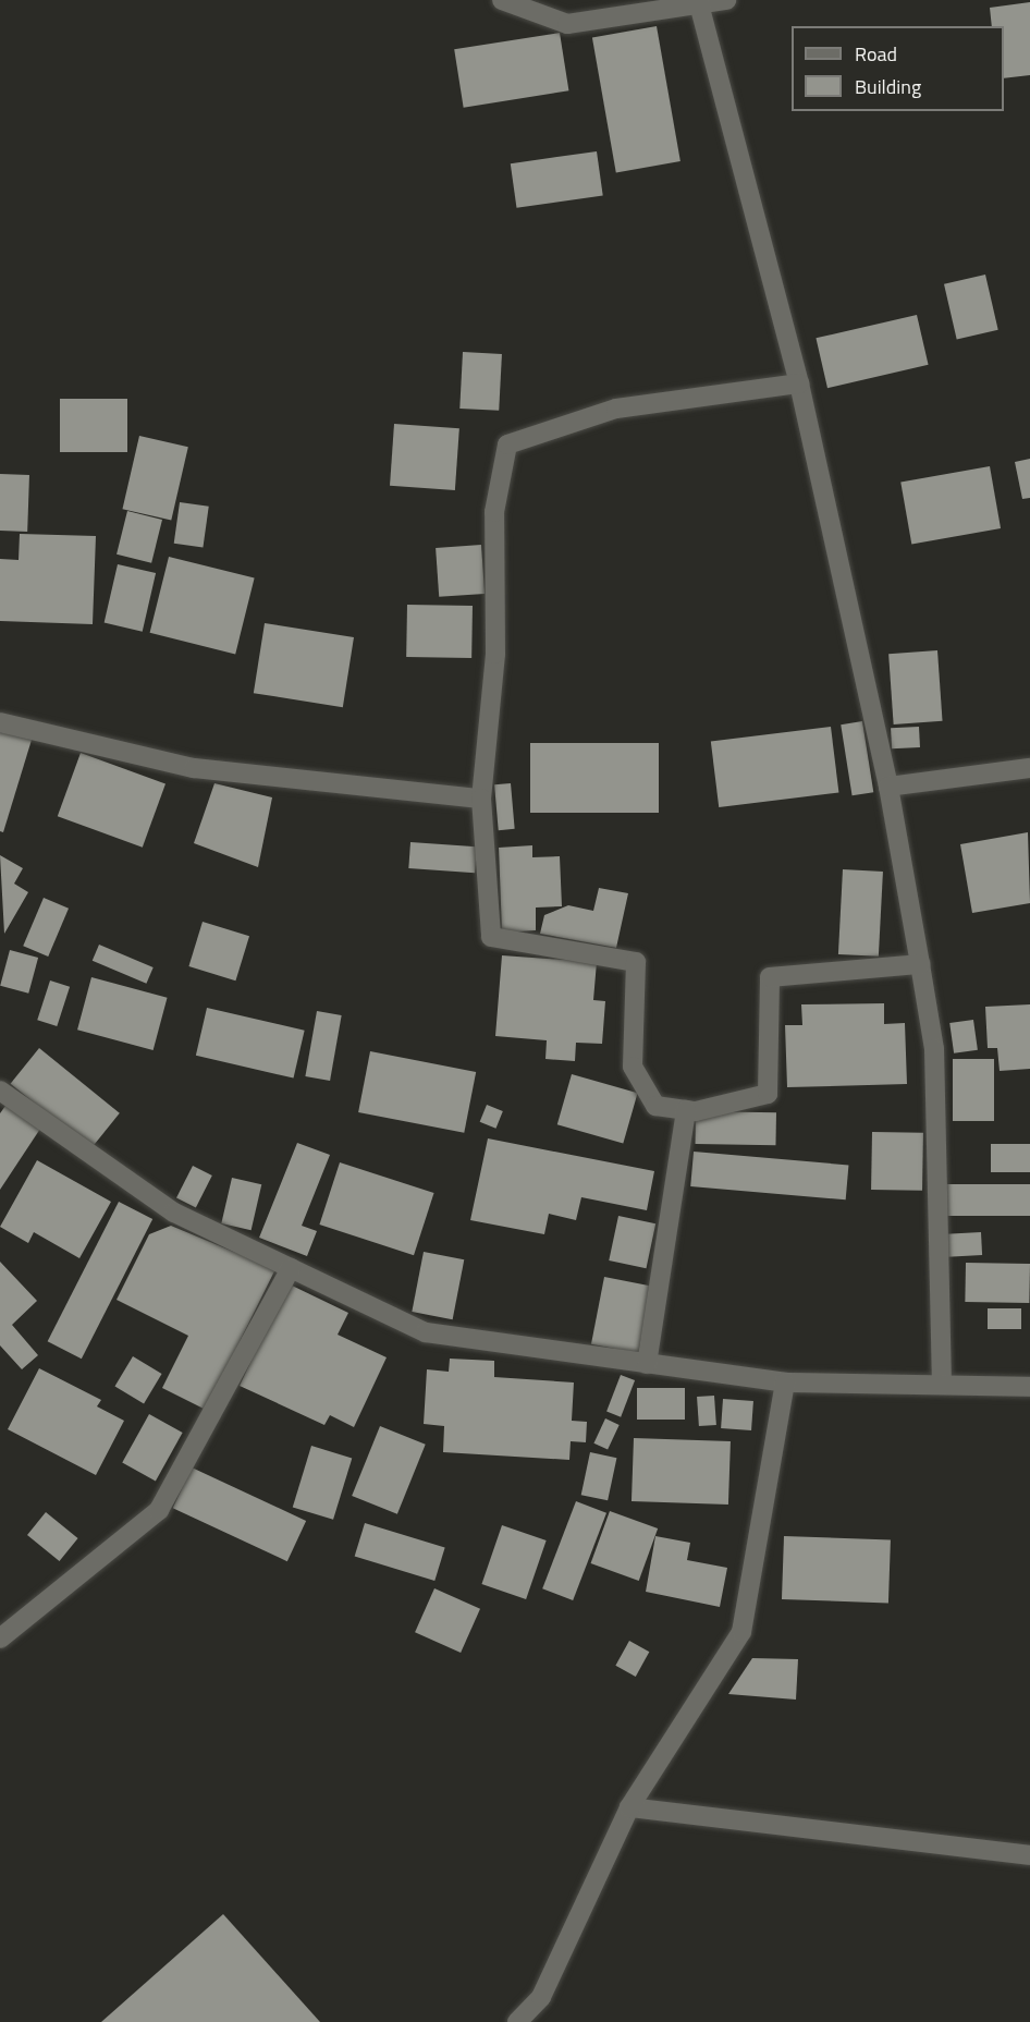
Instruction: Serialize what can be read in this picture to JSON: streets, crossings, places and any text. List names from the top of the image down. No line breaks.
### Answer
{"legend":["Road","Building"]}
